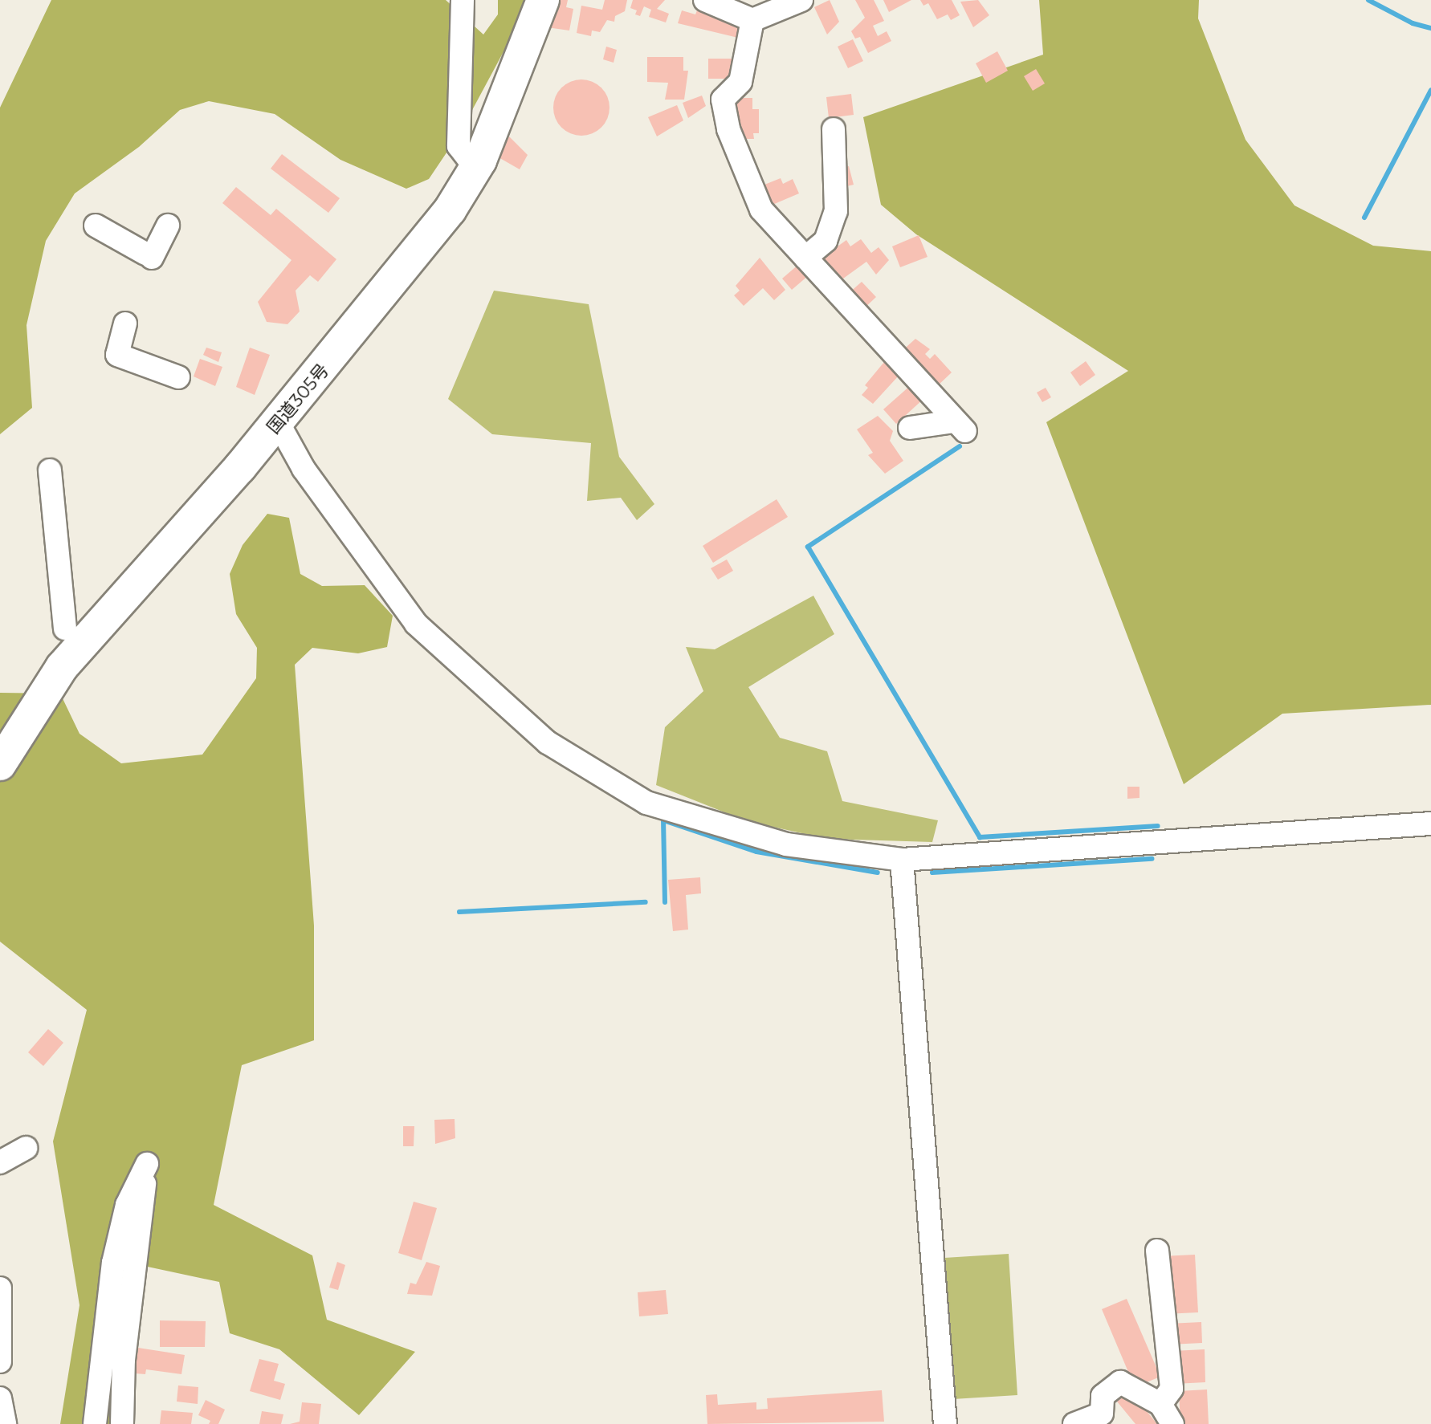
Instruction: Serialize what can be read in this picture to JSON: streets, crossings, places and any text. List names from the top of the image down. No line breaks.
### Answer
{"streets":{"highway":["国道305号"]}}
